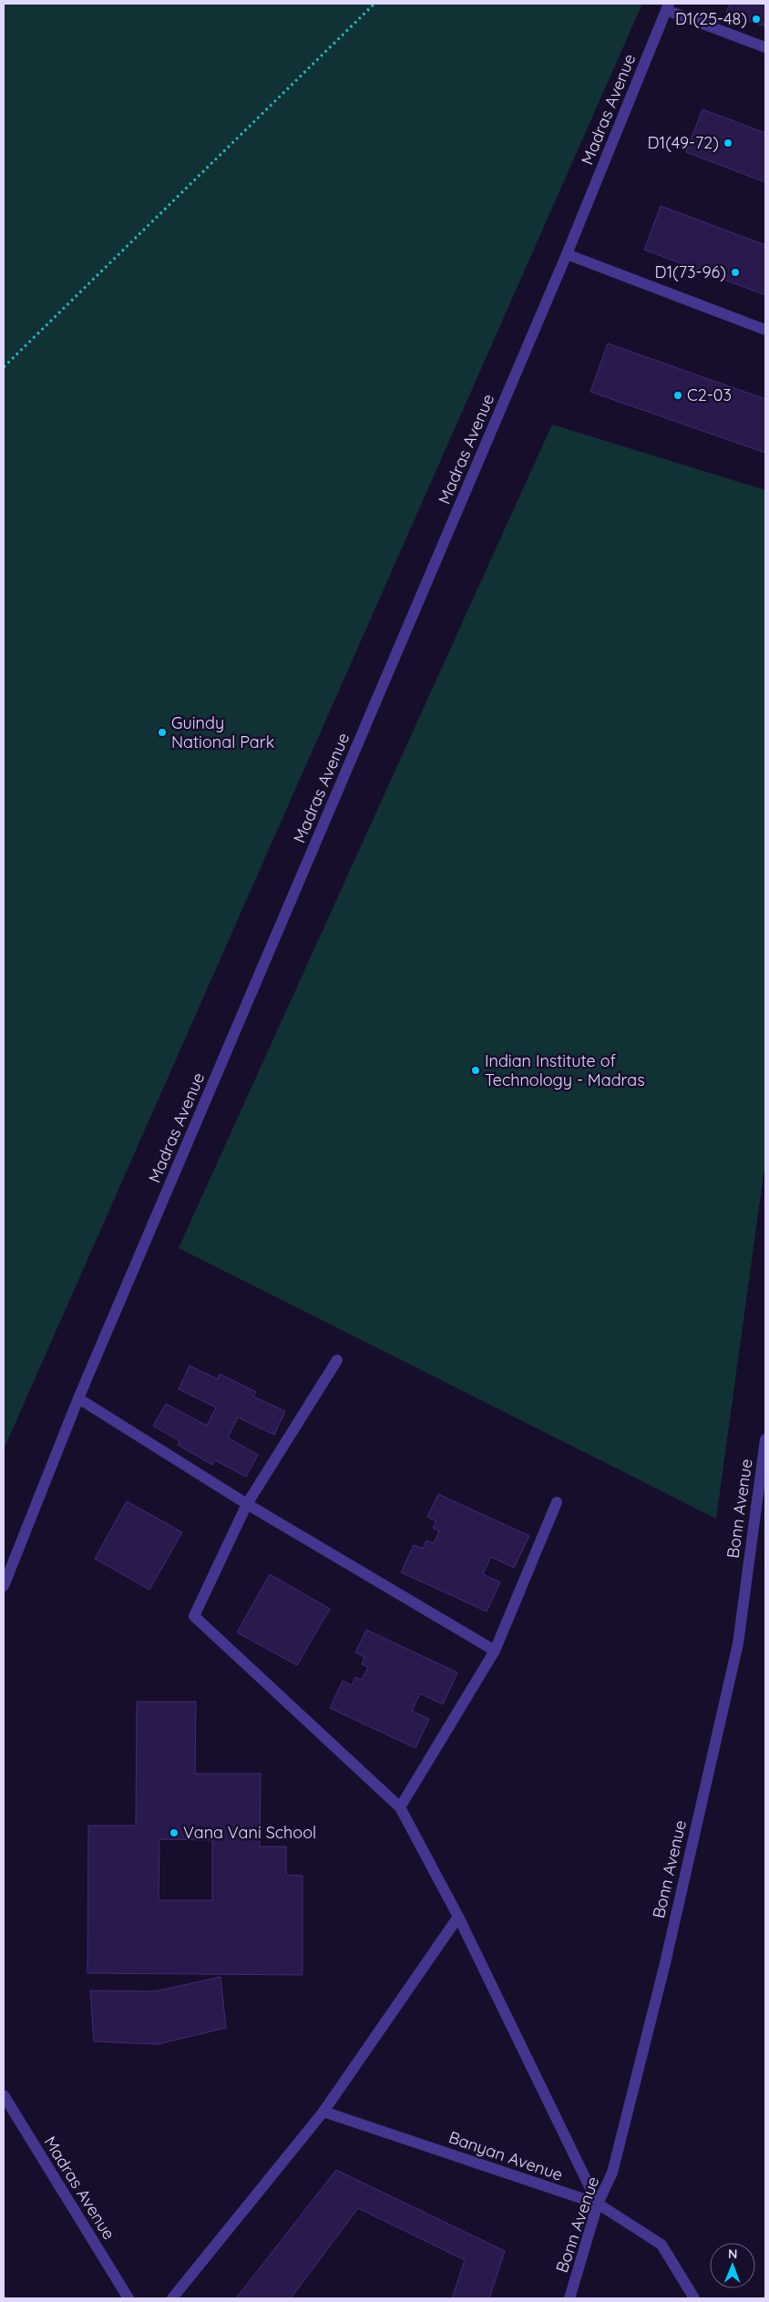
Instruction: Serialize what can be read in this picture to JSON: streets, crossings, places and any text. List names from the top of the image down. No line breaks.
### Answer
{"streets":{"lane":["Madras Avenue","Bonn Avenue","Banyan Avenue"]},"crossings":[["Bonn Avenue","Banyan Avenue"]],"places":["D1(25-48)","D1(49-72)","D1(73-96)","C2-03","Guindy National Park","Indian Institute of Technology - Madras","Vana Vani School"],"north":"top"}
